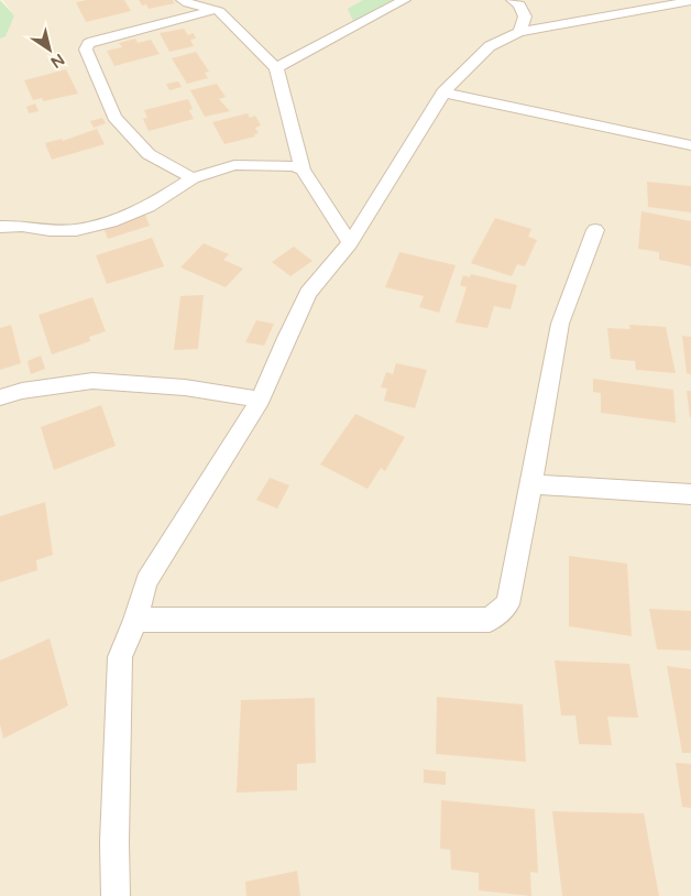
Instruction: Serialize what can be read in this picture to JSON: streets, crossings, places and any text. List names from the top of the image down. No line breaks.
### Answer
{"north":"bottom right"}
